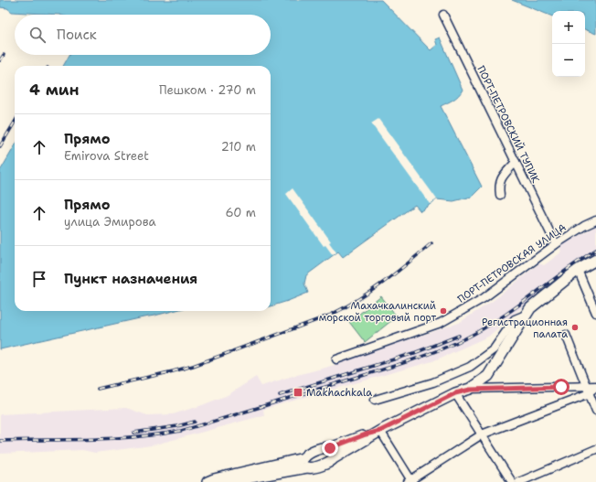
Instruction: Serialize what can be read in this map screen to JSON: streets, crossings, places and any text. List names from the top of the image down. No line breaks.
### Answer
{"streets":{"street":["ПОРТ-ПЕТРОВСКИЙ ТУПИК","ПОРТ-ПЕТРОВСКАЯ УЛИЦА"]},"crossings":[["ПОРТ-ПЕТРОВСКИЙ ТУПИК","ПОРТ-ПЕТРОВСКАЯ УЛИЦА"]],"places":{"other":["Махачкалинский морской торговый порт","Регистрационная палата"],"transit":["Makhachkala"]},"page":{"map_buttons":["+","−"],"search":"Поиск","heading":["4 мин","Пешком · 270 m"],"list":[["Прямо","Emirova Street","210 m"],["Прямо","улица Эмирова","60 m"],"Пункт назначения"]}}
